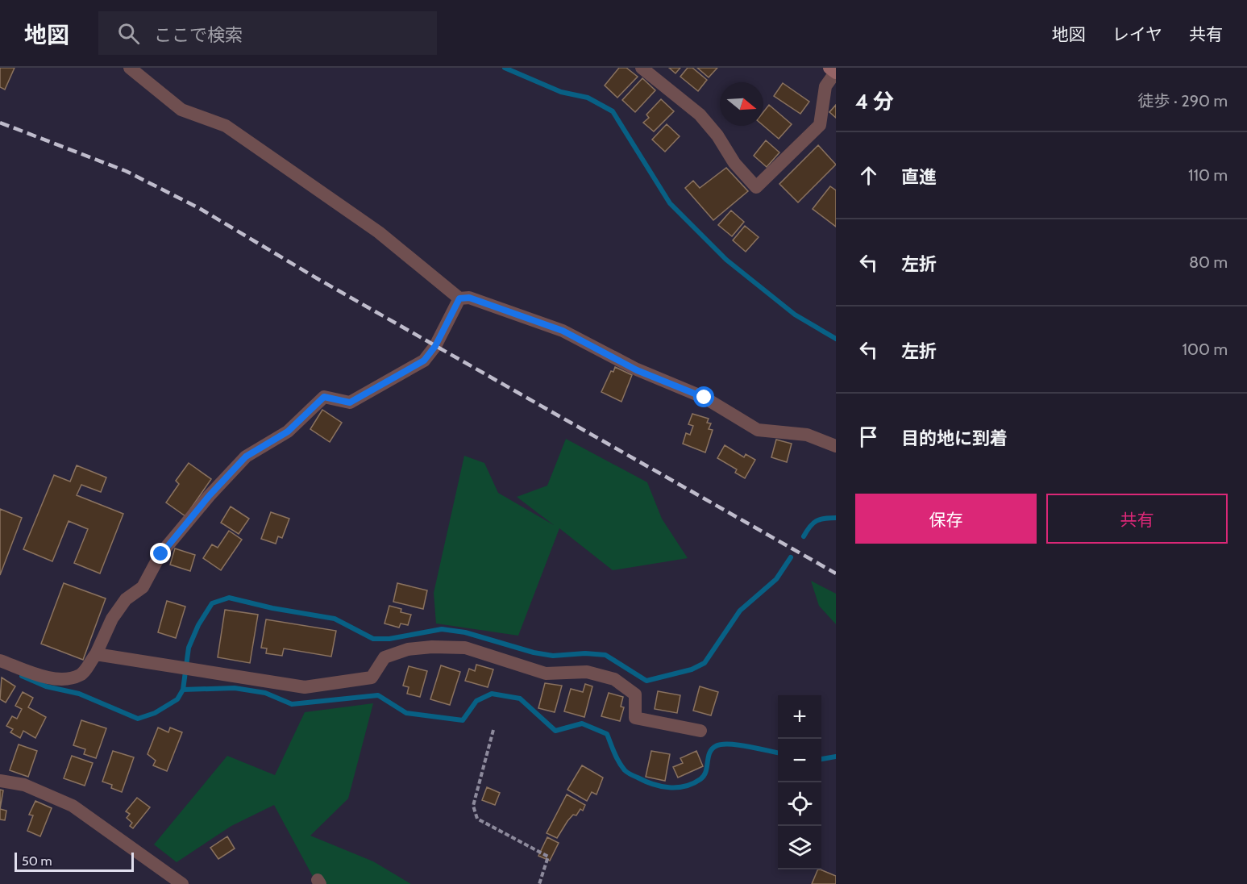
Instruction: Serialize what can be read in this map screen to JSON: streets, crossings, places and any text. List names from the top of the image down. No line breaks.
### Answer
{"scale_bar":"50 m","north":"right","page":{"header":"地図","search":"ここで検索","nav":["地図","レイヤ","共有"],"heading":["4 分","徒歩 · 290 m"],"list":[["直進","110 m"],["左折","80 m"],["左折","100 m"],"目的地に到着"],"buttons":["保存","共有"],"map_buttons":["+","−"],"scale":"50 m"}}
